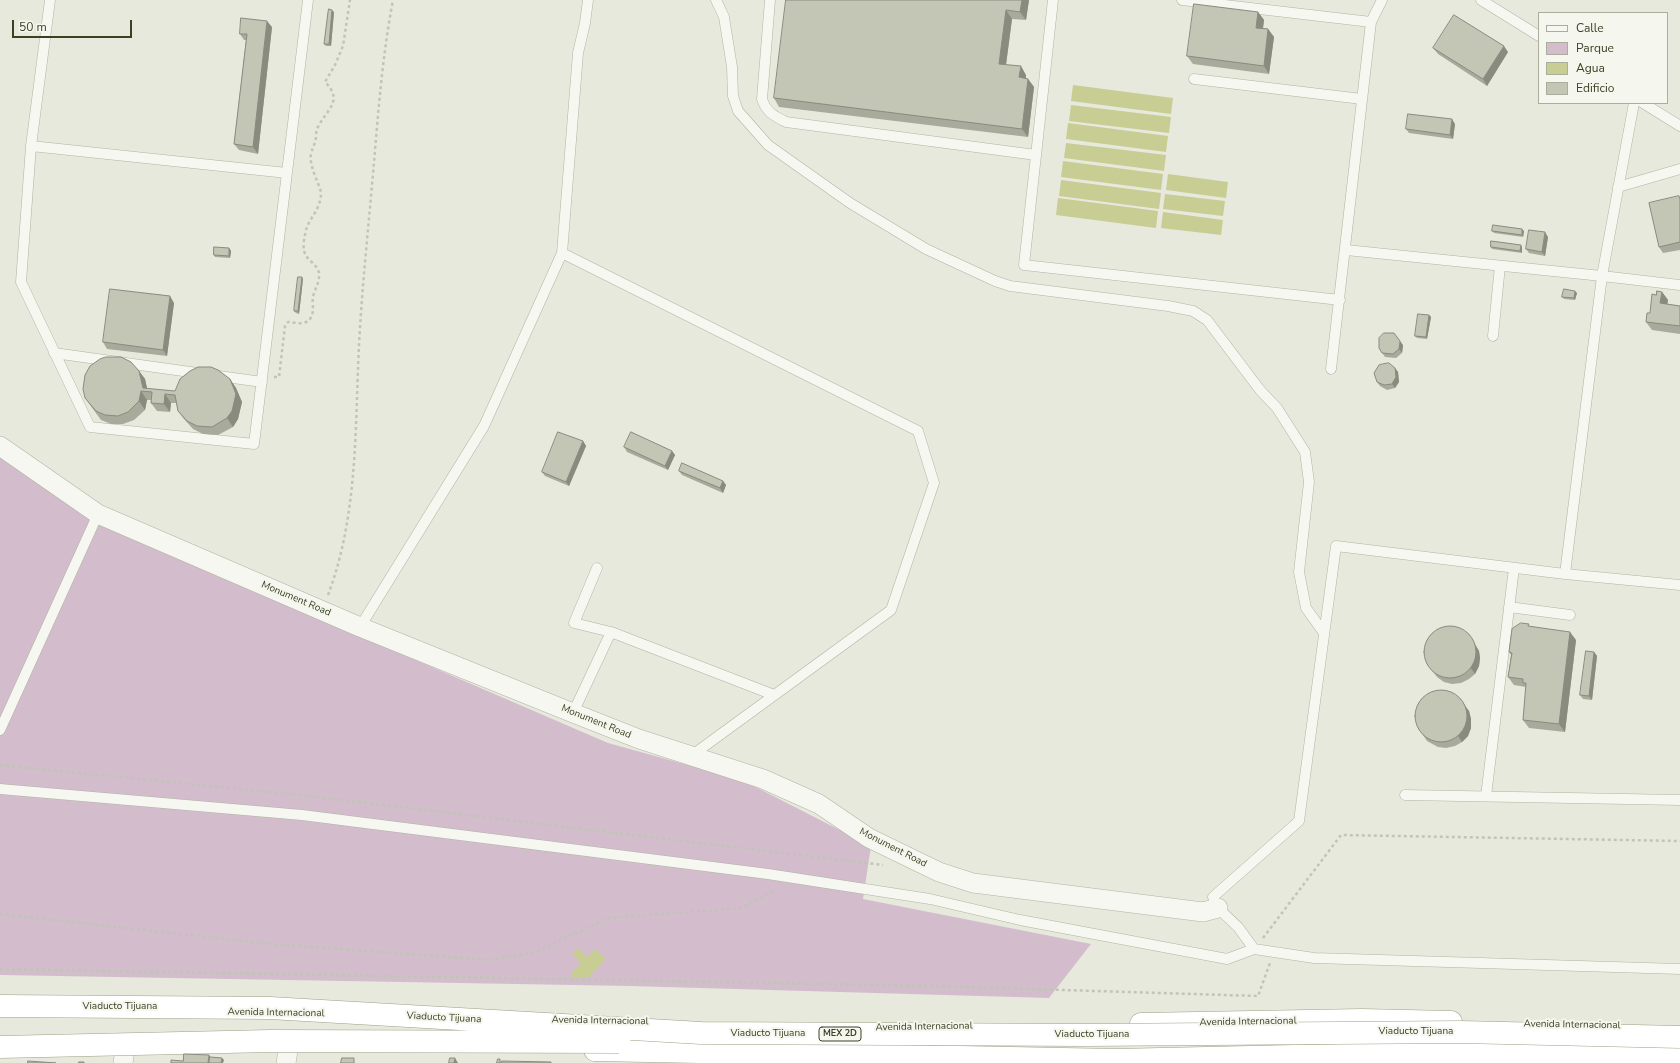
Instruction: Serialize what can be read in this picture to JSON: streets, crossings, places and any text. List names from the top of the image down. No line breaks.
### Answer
{"streets":{"highway":["Viaducto Tijuana","Avenida Internacional","MEX 2D"],"street":["Monument Road"]},"legend":["Calle","Parque","Agua","Edificio"],"scale_bar":"50 m"}
